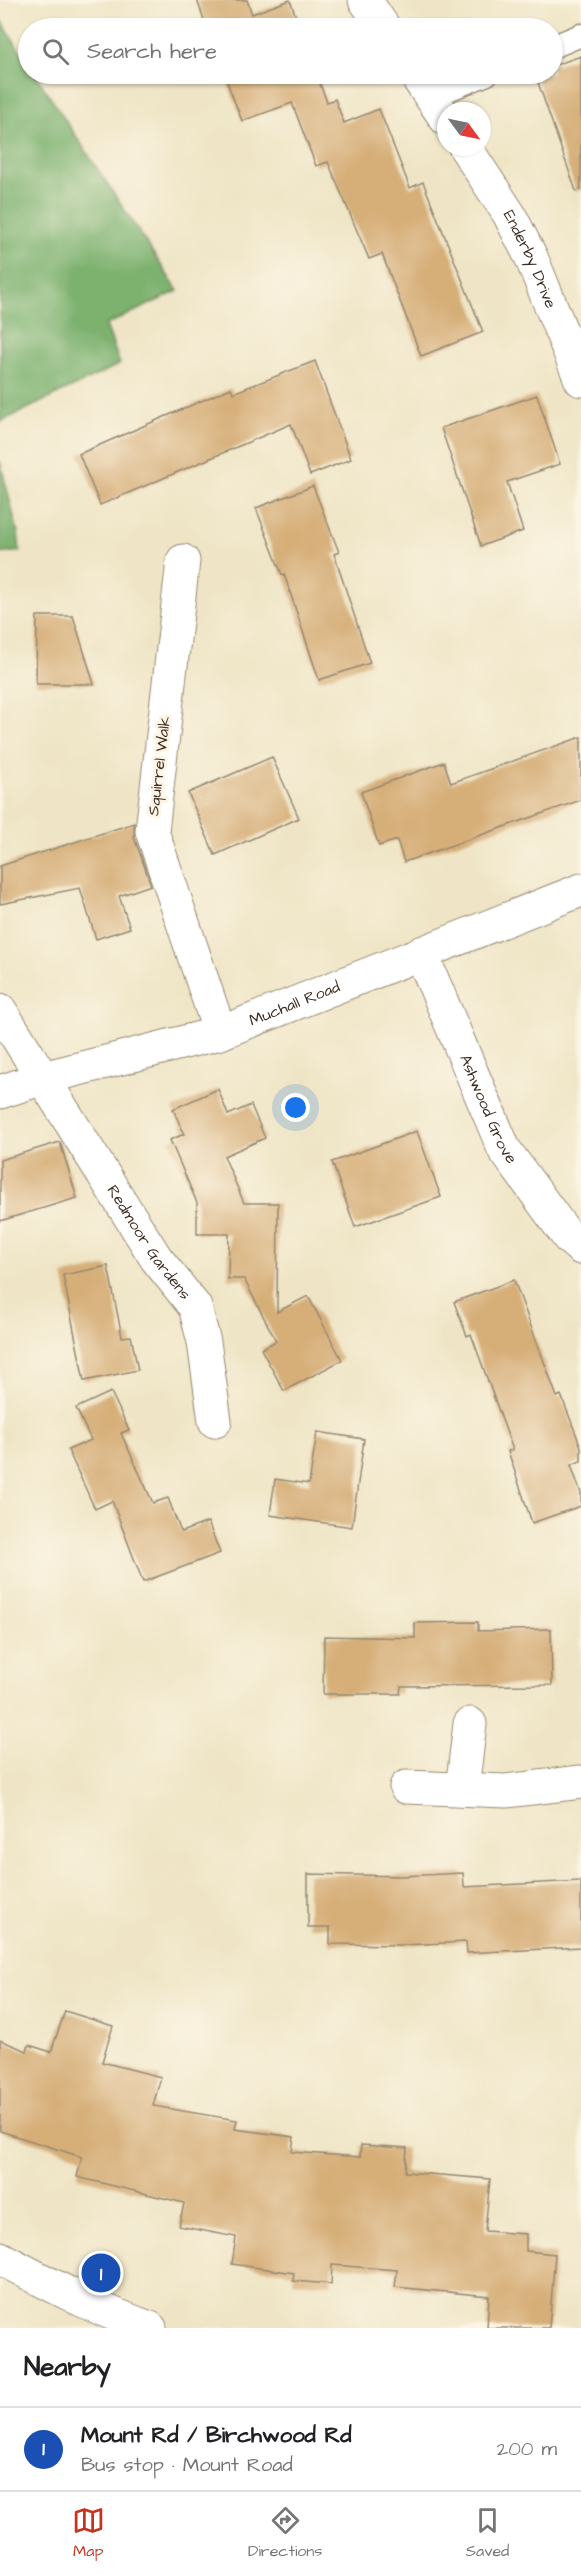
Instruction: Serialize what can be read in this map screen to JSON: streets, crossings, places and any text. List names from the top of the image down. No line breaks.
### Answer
{"streets":{"street":["Enderby Drive","Squirrel Walk","Muchall Road","Ashwood Grove","Redmoor Gardens"]},"crossings":[["Squirrel Walk","Muchall Road"],["Muchall Road","Ashwood Grove"],["Muchall Road","Redmoor Gardens"]],"north":"bottom right","page":{"search":"Search here","pins":"1","heading":"Nearby","list":[{"mark":"1","name":"Mount Rd / Birchwood Rd","note":"Bus stop · Mount Road","value":"200 m"}],"nav":["Map","Directions","Saved"]}}
